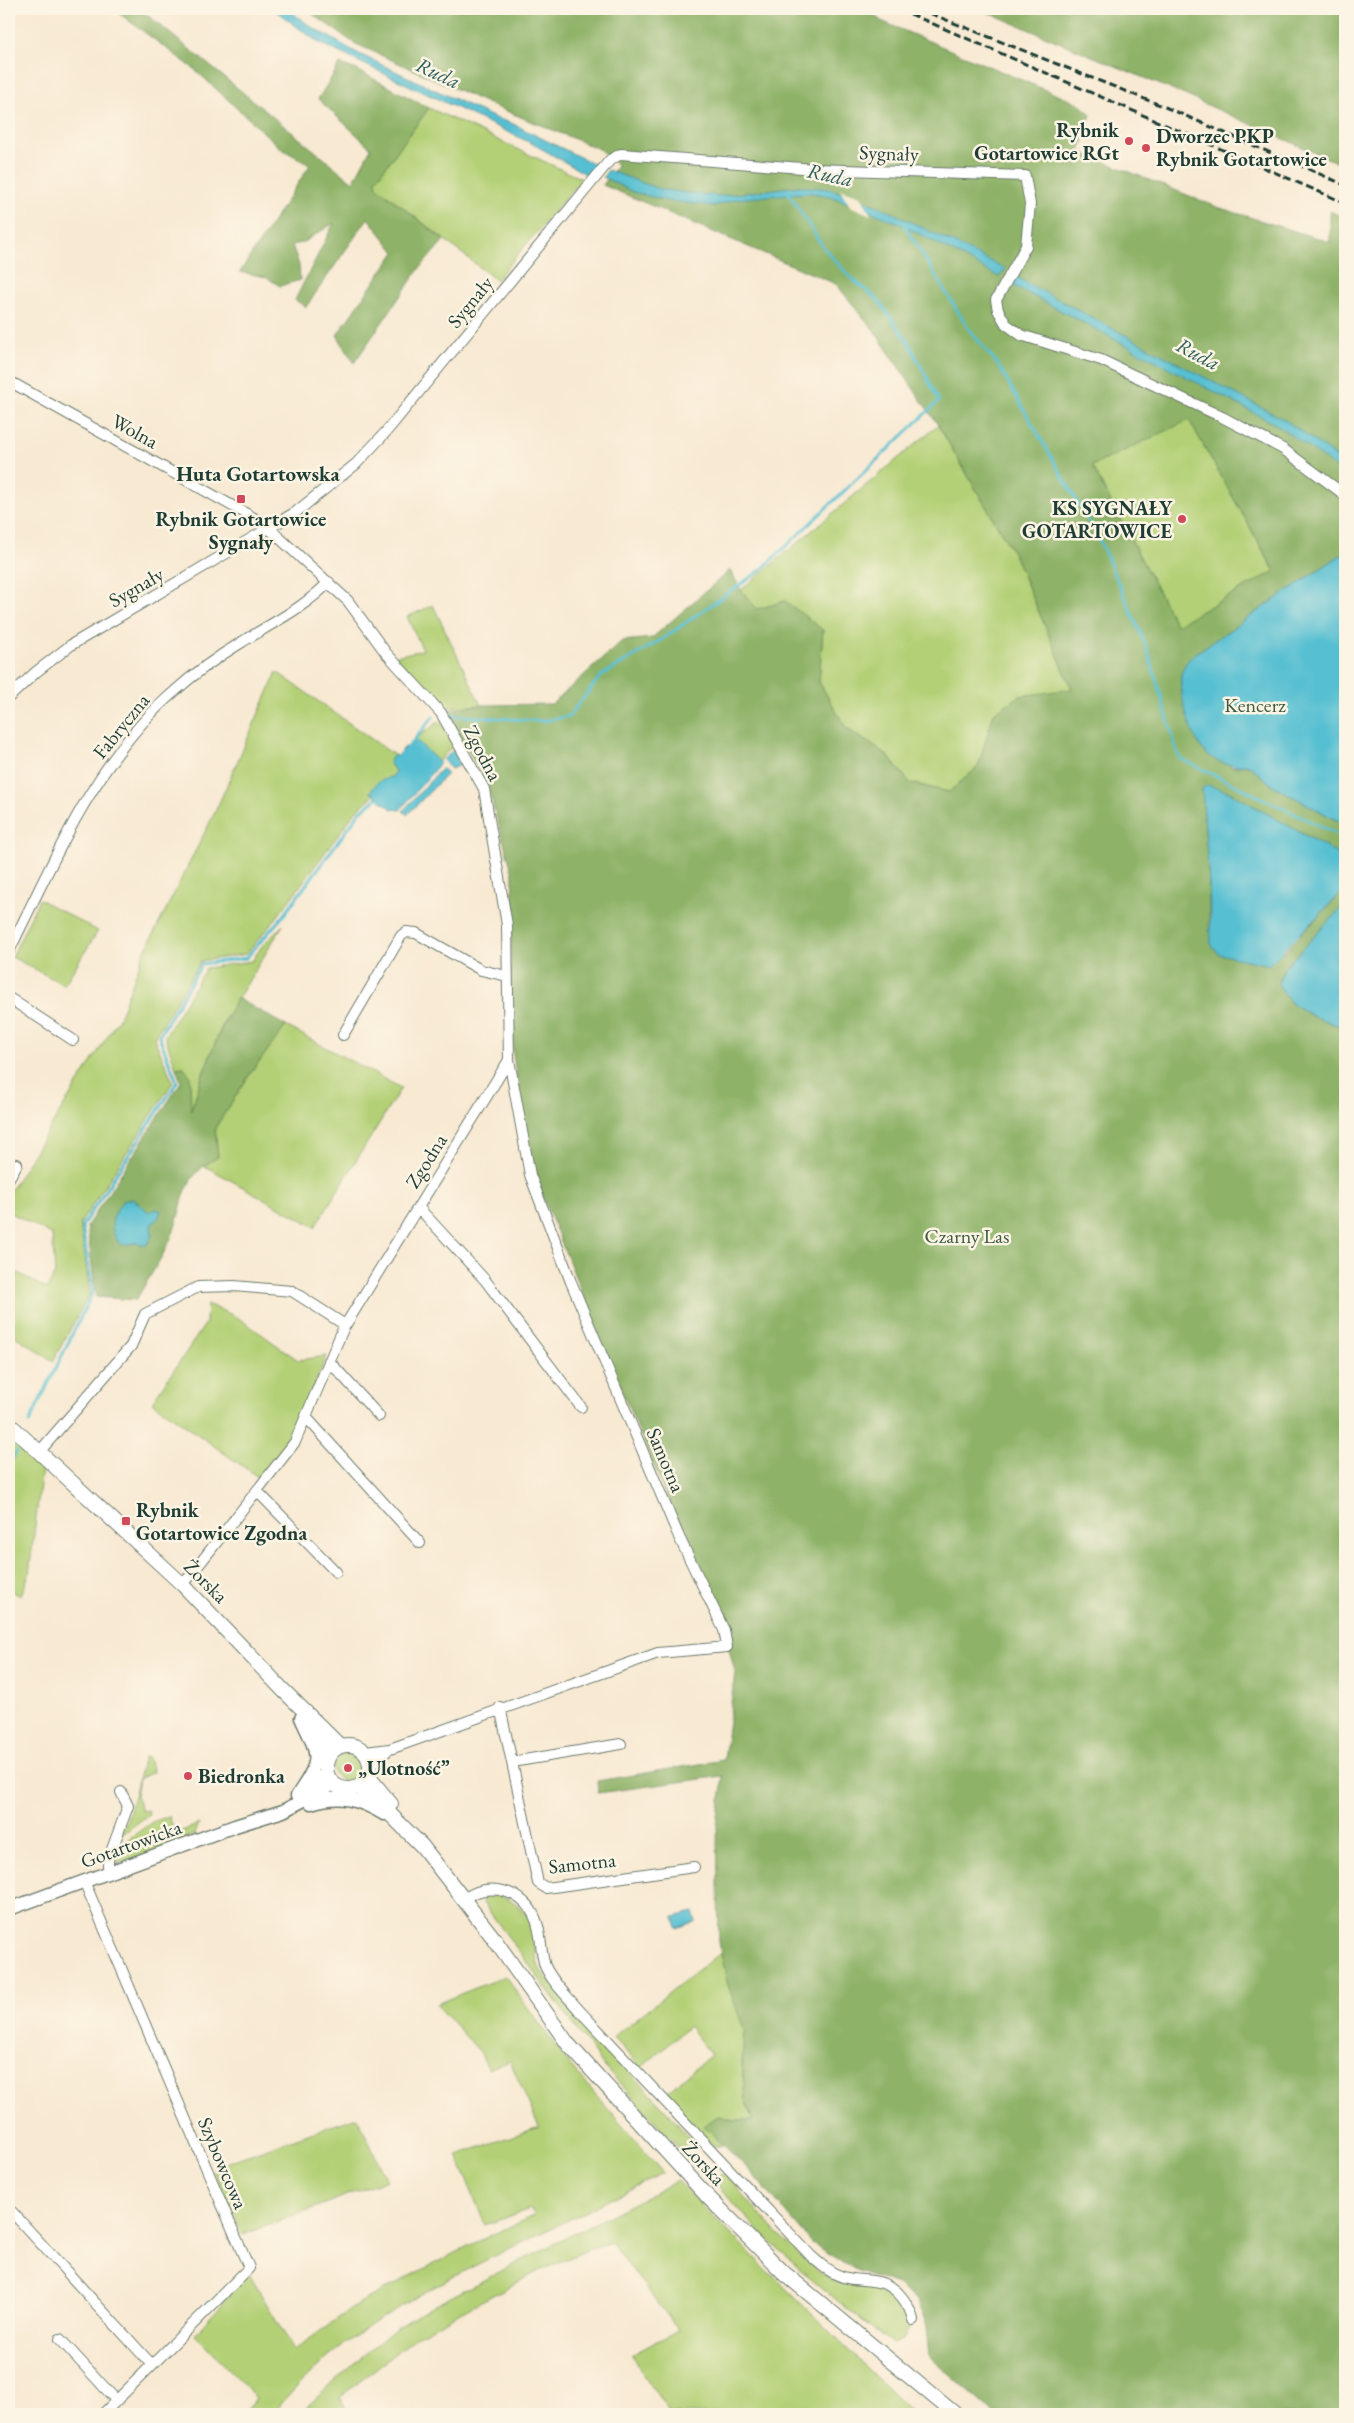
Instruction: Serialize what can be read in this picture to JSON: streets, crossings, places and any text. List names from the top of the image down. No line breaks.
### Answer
{"streets":{"main road":["Żorska"],"street":["Sygnały","Wolna","Fabryczna","Zgodna","Samotna","Gotartowicka","Szybowcowa"]},"crossings":[["Sygnały","Wolna"],["Fabryczna","Zgodna"],["Zgodna","Samotna"],["Zgodna","Żorska"],["Samotna","Żorska"],["Samotna","Gotartowicka"],["Żorska","Gotartowicka"],["Gotartowicka","Szybowcowa"]],"districts":["Huta Gotartowska"],"water":["Ruda"],"parks":["Kencerz","Czarny Las"],"places":{"other":["Rybnik Gotartowice RGt","Dworzec PKP Rybnik Gotartowice","KS SYGNAŁY GOTARTOWICE","„Ulotność”","Biedronka"],"transit":["Rybnik Gotartowice Sygnały","Rybnik Gotartowice Zgodna"]}}
